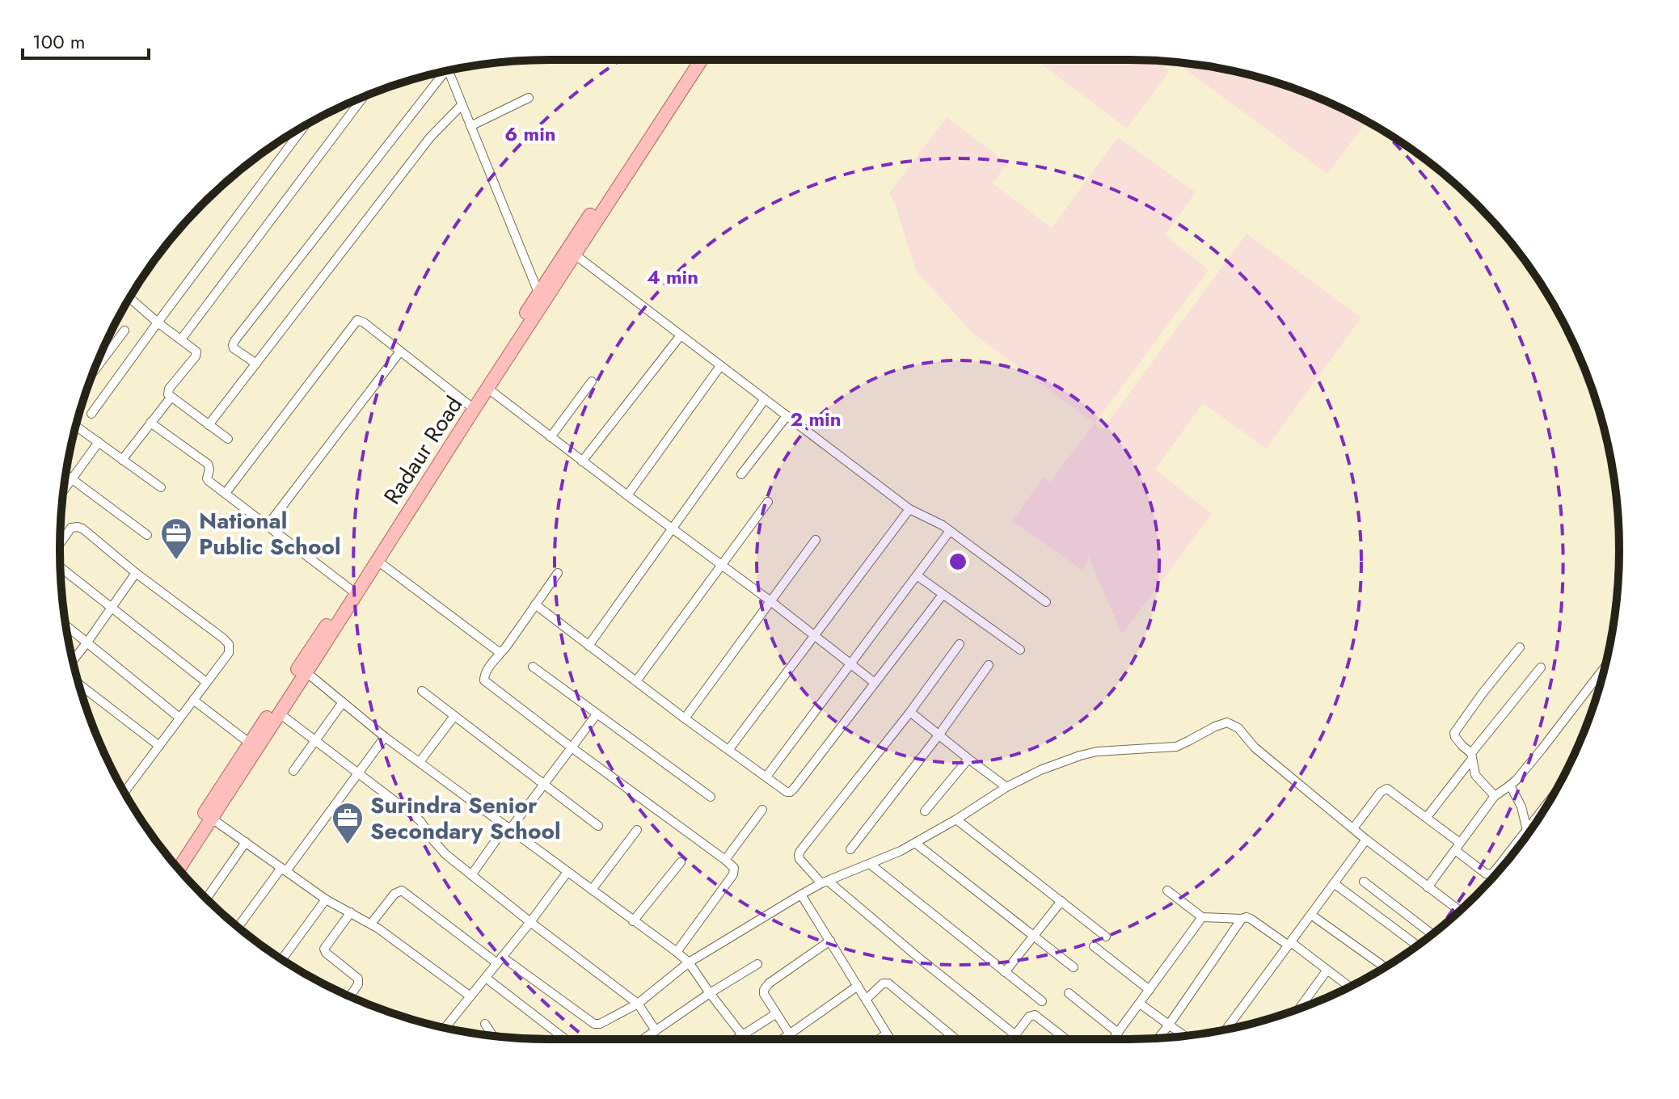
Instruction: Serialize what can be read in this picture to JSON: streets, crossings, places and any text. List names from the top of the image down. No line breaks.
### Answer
{"streets":{"main road":["Radaur Road"]},"places":{"office":["National Public School","Surindra Senior Secondary School"]},"scale_bar":"100 m","rings":["6 min","4 min","2 min"]}
